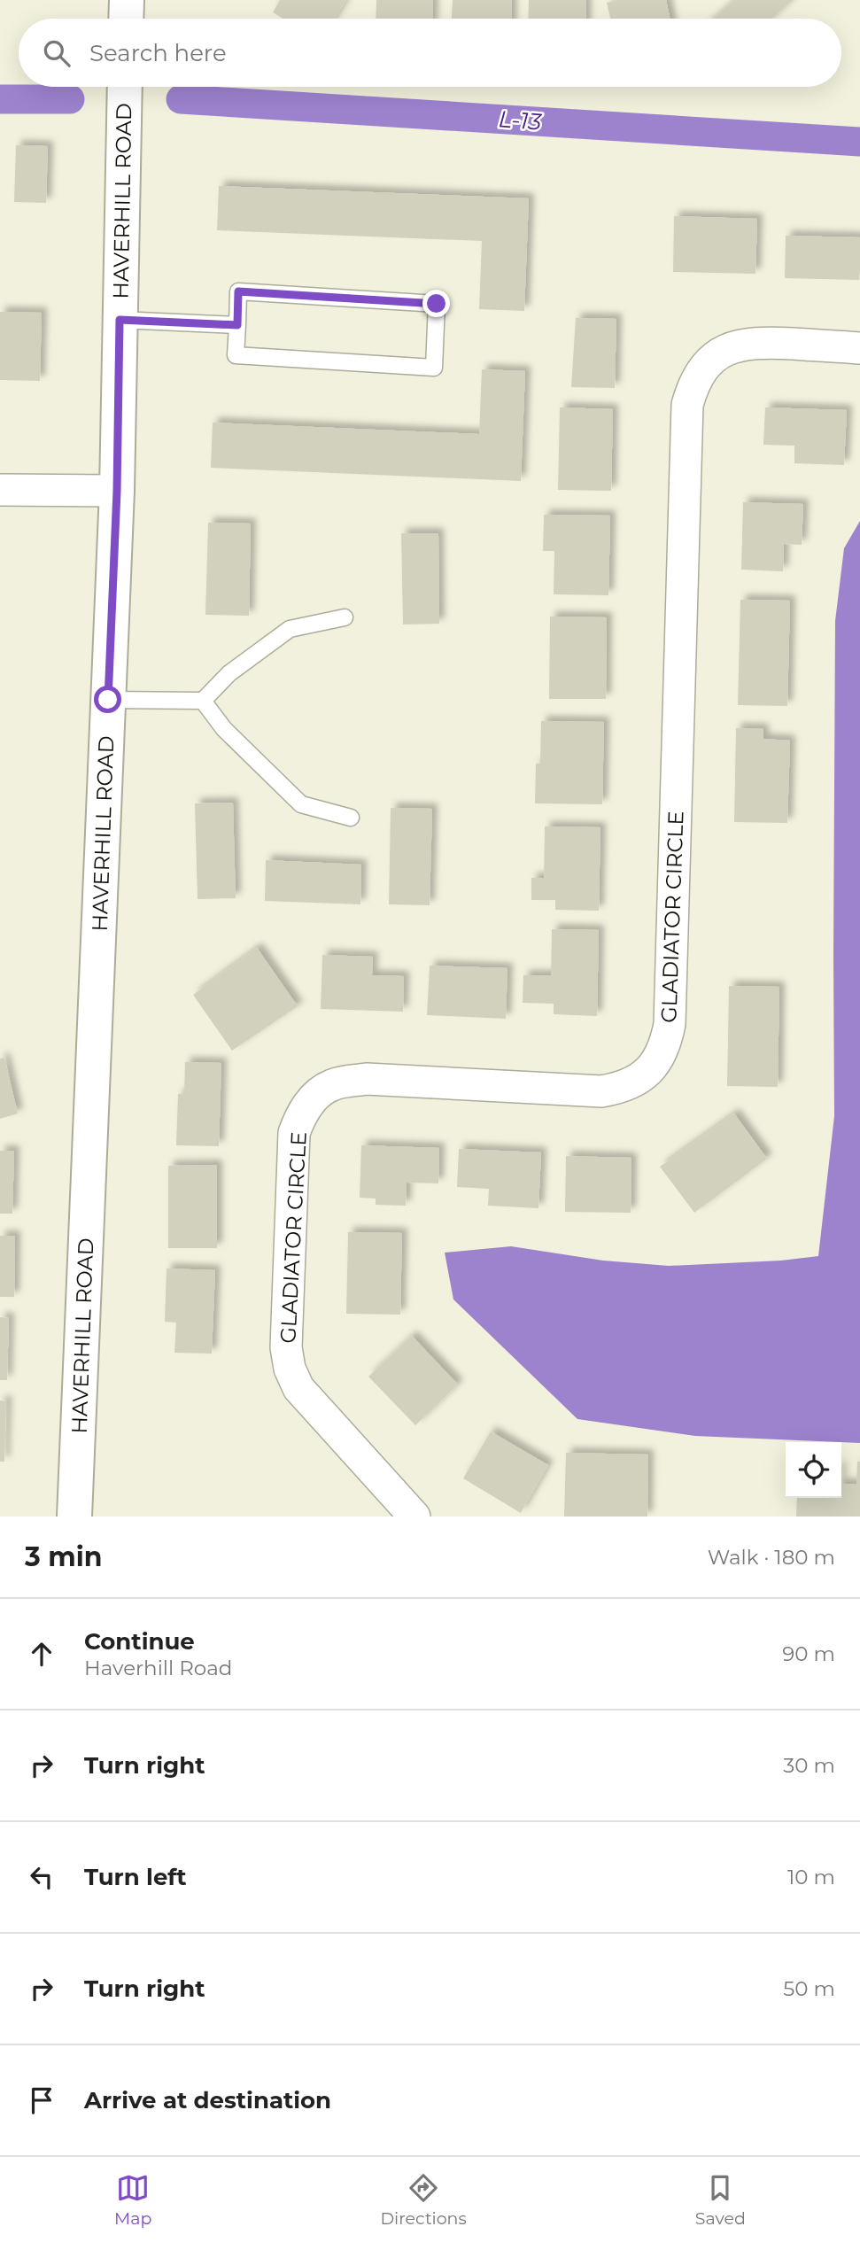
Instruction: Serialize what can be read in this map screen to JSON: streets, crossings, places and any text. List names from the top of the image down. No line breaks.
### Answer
{"streets":{"street":["HAVERHILL ROAD","GLADIATOR CIRCLE"]},"water":["L-13"],"page":{"search":"Search here","heading":["3 min","Walk · 180 m"],"list":[["Continue","Haverhill Road","90 m"],["Turn right","30 m"],["Turn left","10 m"],["Turn right","50 m"],"Arrive at destination"],"nav":["Map","Directions","Saved"]}}
